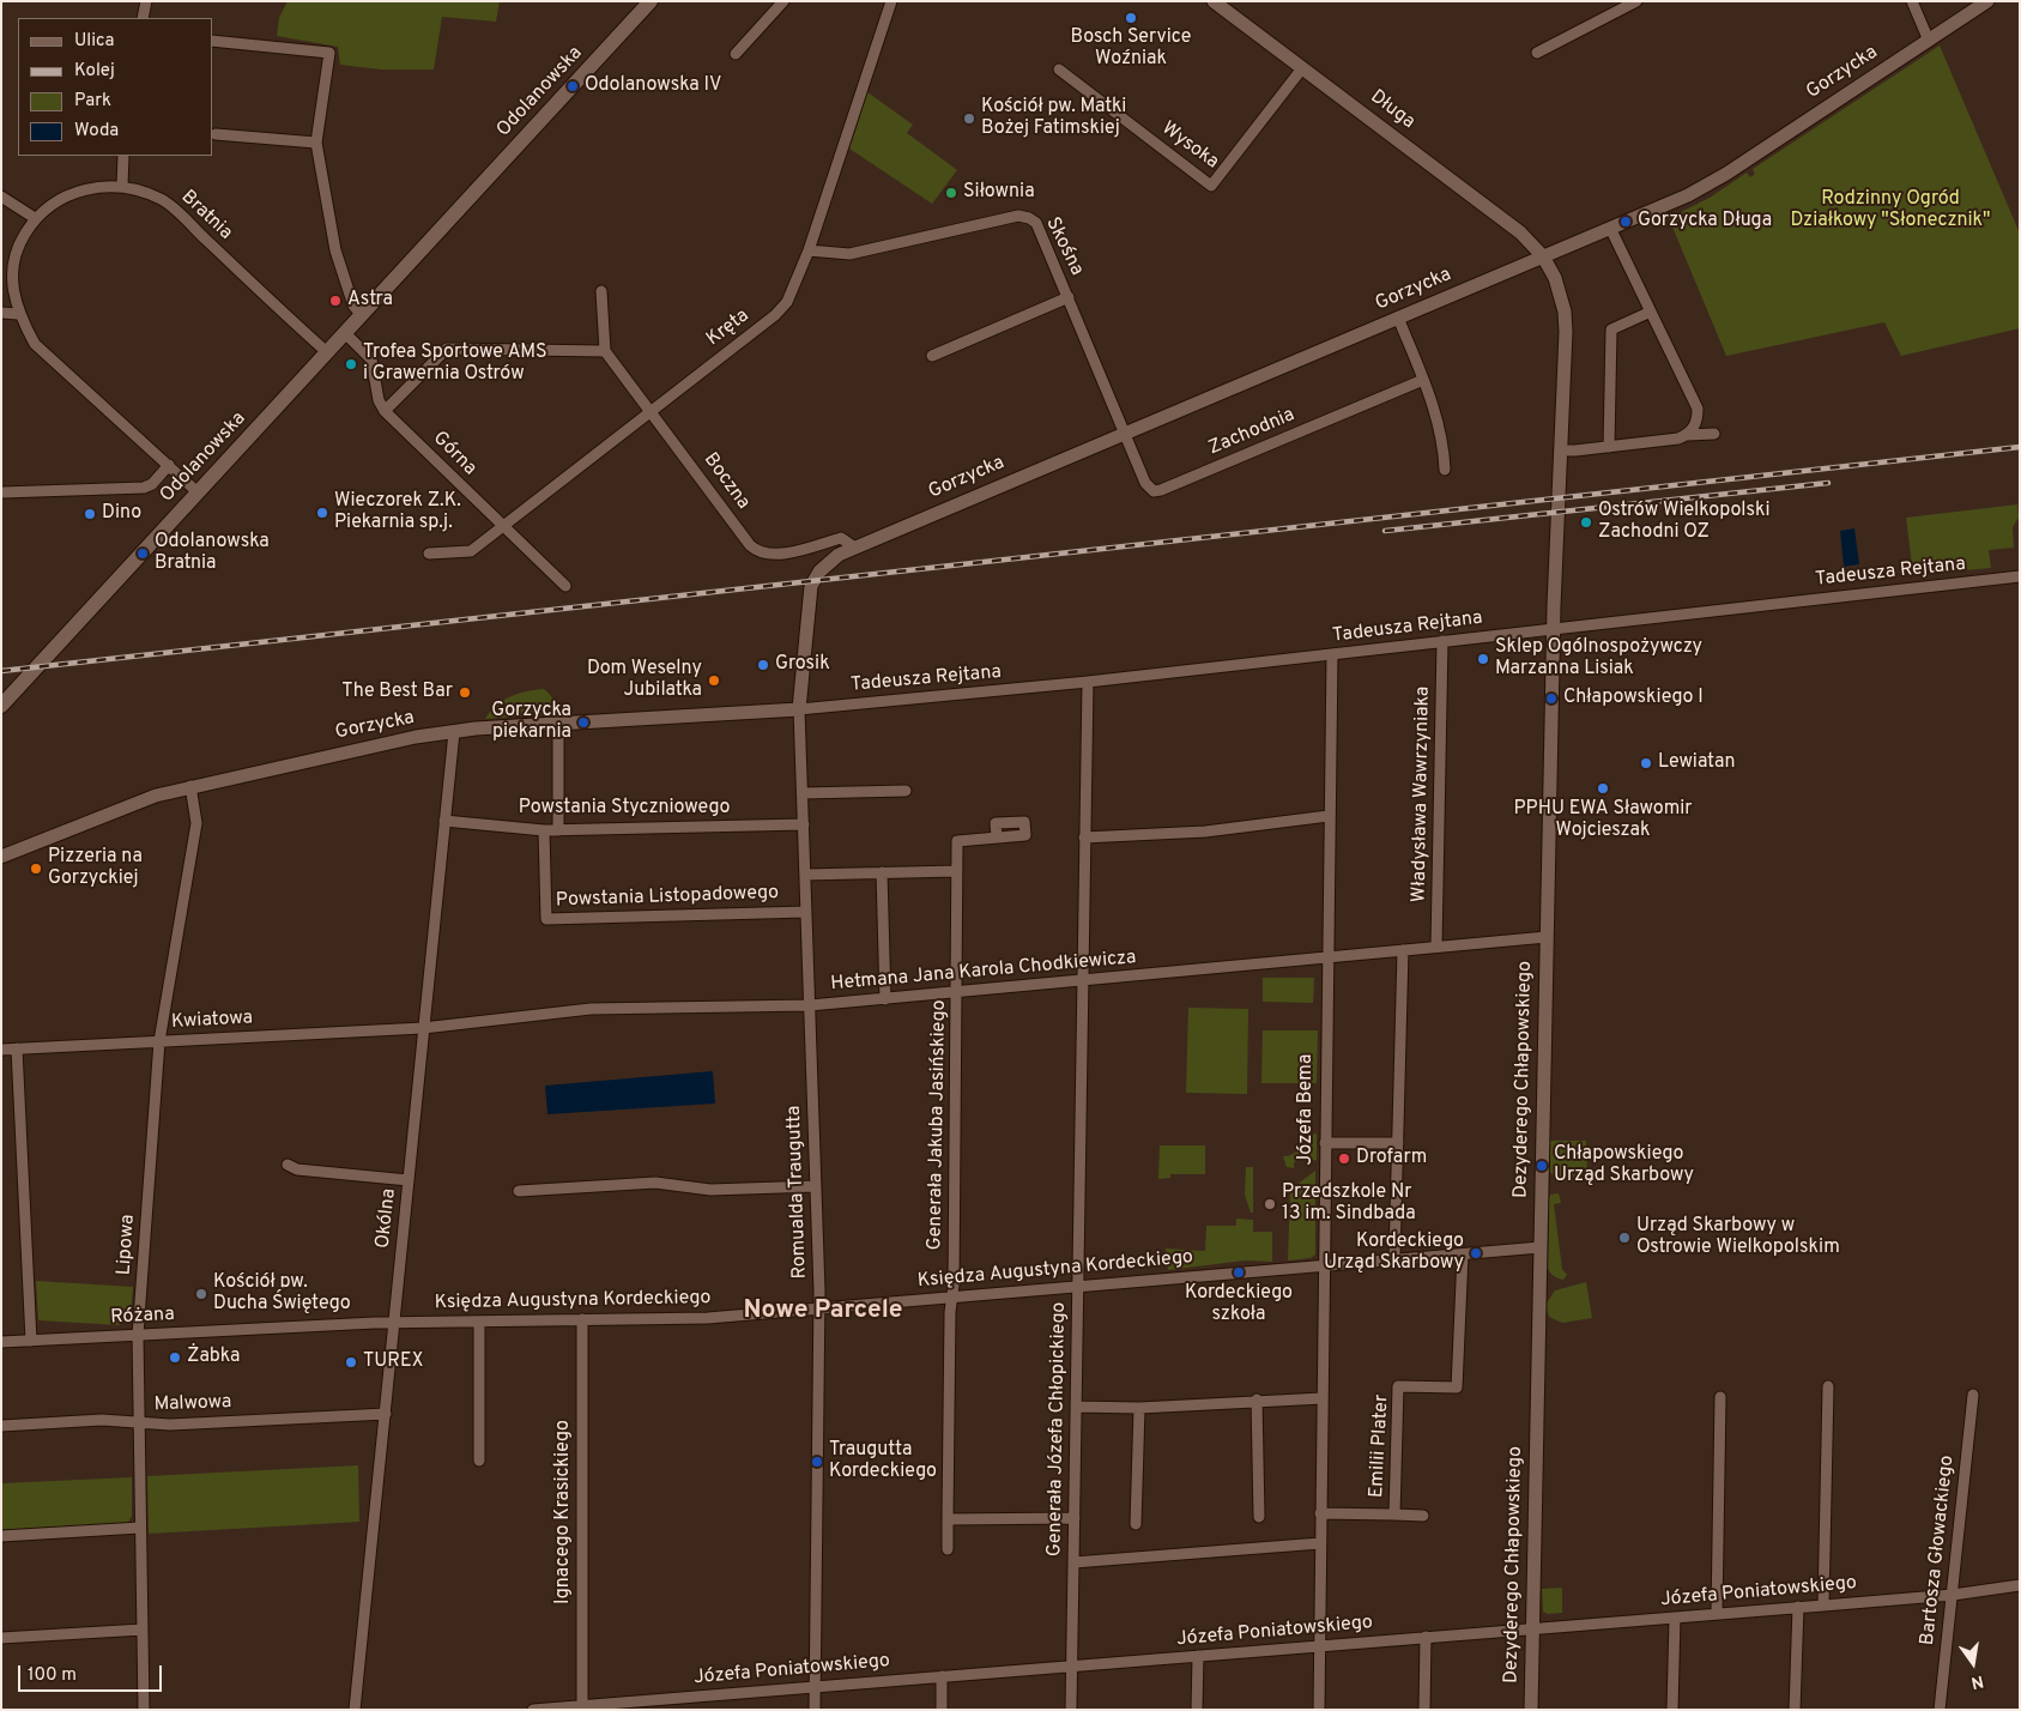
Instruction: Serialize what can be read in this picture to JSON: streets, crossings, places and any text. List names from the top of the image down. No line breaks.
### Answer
{"streets":{"main road":["Odolanowska"],"street":["Gorzycka","Długa","Wysoka","Bratnia","Skośna","Kręta","Zachodnia","Górna","Boczna","Tadeusza Rejtana","Władysława Wawrzyniaka","Powstania Styczniowego","Powstania Listopadowego","Hetmana Jana Karola Chodkiewicza","Kwiatowa","Dezyderego Chłapowskiego","Józefa Bema","Generała Jakuba Jasińskiego","Romualda Traugutta","Okólna","Lipowa","Księdza Augustyna Kordeckiego","Różana","Malwowa","Generała Józefa Chłopickiego","Emilii Plater","Ignacego Krasickiego","Bartosza Głowackiego","Józefa Poniatowskiego"]},"crossings":[["Gorzycka","Długa"],["Gorzycka","Skośna"],["Gorzycka","Zachodnia"],["Gorzycka","Boczna"],["Gorzycka","Tadeusza Rejtana"],["Gorzycka","Dezyderego Chłapowskiego"],["Gorzycka","Romualda Traugutta"],["Gorzycka","Okólna"],["Gorzycka","Lipowa"],["Odolanowska","Bratnia"],["Odolanowska","Górna"],["Długa","Wysoka"],["Długa","Dezyderego Chłapowskiego"],["Skośna","Kręta"],["Skośna","Zachodnia"],["Kręta","Górna"],["Kręta","Boczna"],["Tadeusza Rejtana","Władysława Wawrzyniaka"],["Tadeusza Rejtana","Dezyderego Chłapowskiego"],["Tadeusza Rejtana","Józefa Bema"],["Tadeusza Rejtana","Romualda Traugutta"],["Tadeusza Rejtana","Generała Józefa Chłopickiego"],["Władysława Wawrzyniaka","Hetmana Jana Karola Chodkiewicza"],["Powstania Styczniowego","Powstania Listopadowego"],["Powstania Styczniowego","Romualda Traugutta"],["Powstania Styczniowego","Okólna"],["Powstania Listopadowego","Romualda Traugutta"],["Hetmana Jana Karola Chodkiewicza","Kwiatowa"],["Hetmana Jana Karola Chodkiewicza","Dezyderego Chłapowskiego"],["Hetmana Jana Karola Chodkiewicza","Józefa Bema"],["Hetmana Jana Karola Chodkiewicza","Generała Jakuba Jasińskiego"],["Hetmana Jana Karola Chodkiewicza","Romualda Traugutta"],["Hetmana Jana Karola Chodkiewicza","Okólna"],["Hetmana Jana Karola Chodkiewicza","Generała Józefa Chłopickiego"],["Kwiatowa","Okólna"],["Kwiatowa","Lipowa"],["Dezyderego Chłapowskiego","Księdza Augustyna Kordeckiego"],["Dezyderego Chłapowskiego","Józefa Poniatowskiego"],["Józefa Bema","Księdza Augustyna Kordeckiego"],["Józefa Bema","Emilii Plater"],["Józefa Bema","Józefa Poniatowskiego"],["Generała Jakuba Jasińskiego","Księdza Augustyna Kordeckiego"],["Romualda Traugutta","Księdza Augustyna Kordeckiego"],["Romualda Traugutta","Józefa Poniatowskiego"],["Okólna","Księdza Augustyna Kordeckiego"],["Okólna","Różana"],["Okólna","Malwowa"],["Lipowa","Różana"],["Lipowa","Malwowa"],["Księdza Augustyna Kordeckiego","Różana"],["Księdza Augustyna Kordeckiego","Generała Józefa Chłopickiego"],["Księdza Augustyna Kordeckiego","Emilii Plater"],["Księdza Augustyna Kordeckiego","Ignacego Krasickiego"],["Generała Józefa Chłopickiego","Józefa Poniatowskiego"],["Ignacego Krasickiego","Józefa Poniatowskiego"],["Bartosza Głowackiego","Józefa Poniatowskiego"]],"districts":["Nowe Parcele"],"parks":["Rodzinny Ogród Działkowy \"Słonecznik\""],"places":["Bosch Service Woźniak","Odolanowska IV","Kościół pw. Matki Bożej Fatimskiej","Siłownia","Gorzycka Długa","Astra","Trofea Sportowe AMS i Grawernia Ostrów","Wieczorek Z.K. Piekarnia sp.j.","Dino","Ostrów Wielkopolski Zachodni OZ","Odolanowska Bratnia","Sklep Ogólnospożywczy Marzanna Lisiak","Grosik","Dom Weselny Jubilatka","The Best Bar","Chłapowskiego I","Gorzycka piekarnia","Lewiatan","PPHU EWA Sławomir Wojcieszak","Pizzeria na Gorzyckiej","Drofarm","Chłapowskiego Urząd Skarbowy","Przedszkole Nr 13 im. Sindbada","Urząd Skarbowy w Ostrowie Wielkopolskim","Kordeckiego Urząd Skarbowy","Kordeckiego szkoła","Kościół pw. Ducha Świętego","Żabka","TUREX","Traugutta Kordeckiego"],"legend":["Ulica","Kolej","Park","Woda"],"scale_bar":"100 m","north":"bottom"}
